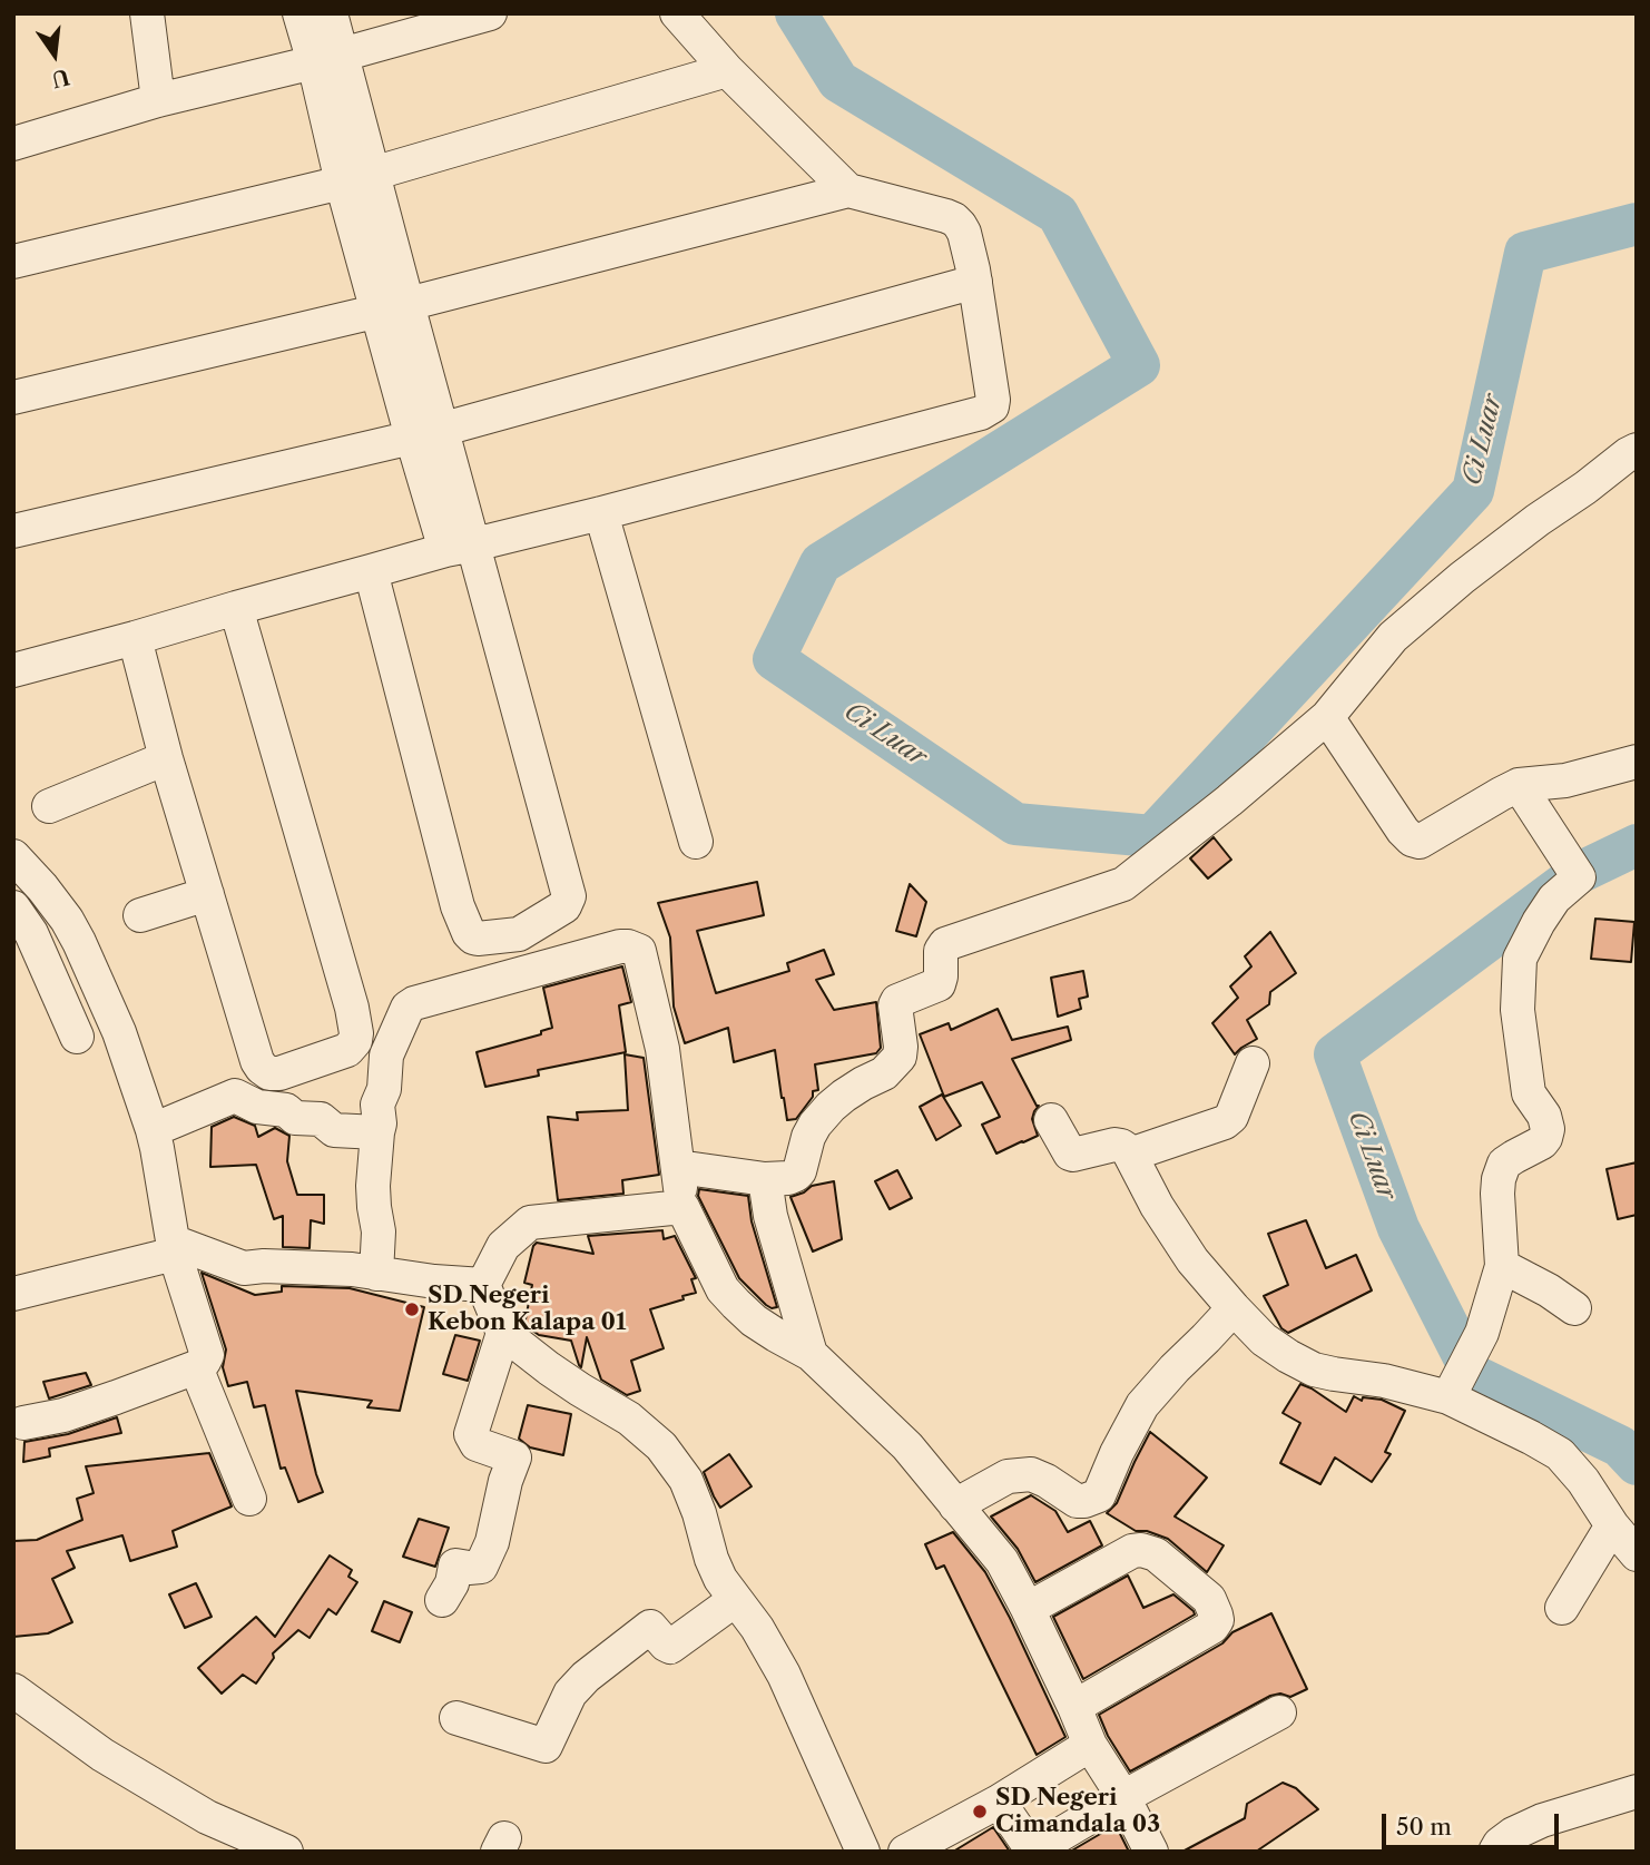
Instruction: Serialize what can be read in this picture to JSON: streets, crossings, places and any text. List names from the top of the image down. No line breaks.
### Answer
{"water":["Ci Luar"],"places":["SD Negeri Kebon Kalapa 01","SD Negeri Cimandala 03"],"scale_bar":"50 m","north":"bottom"}
